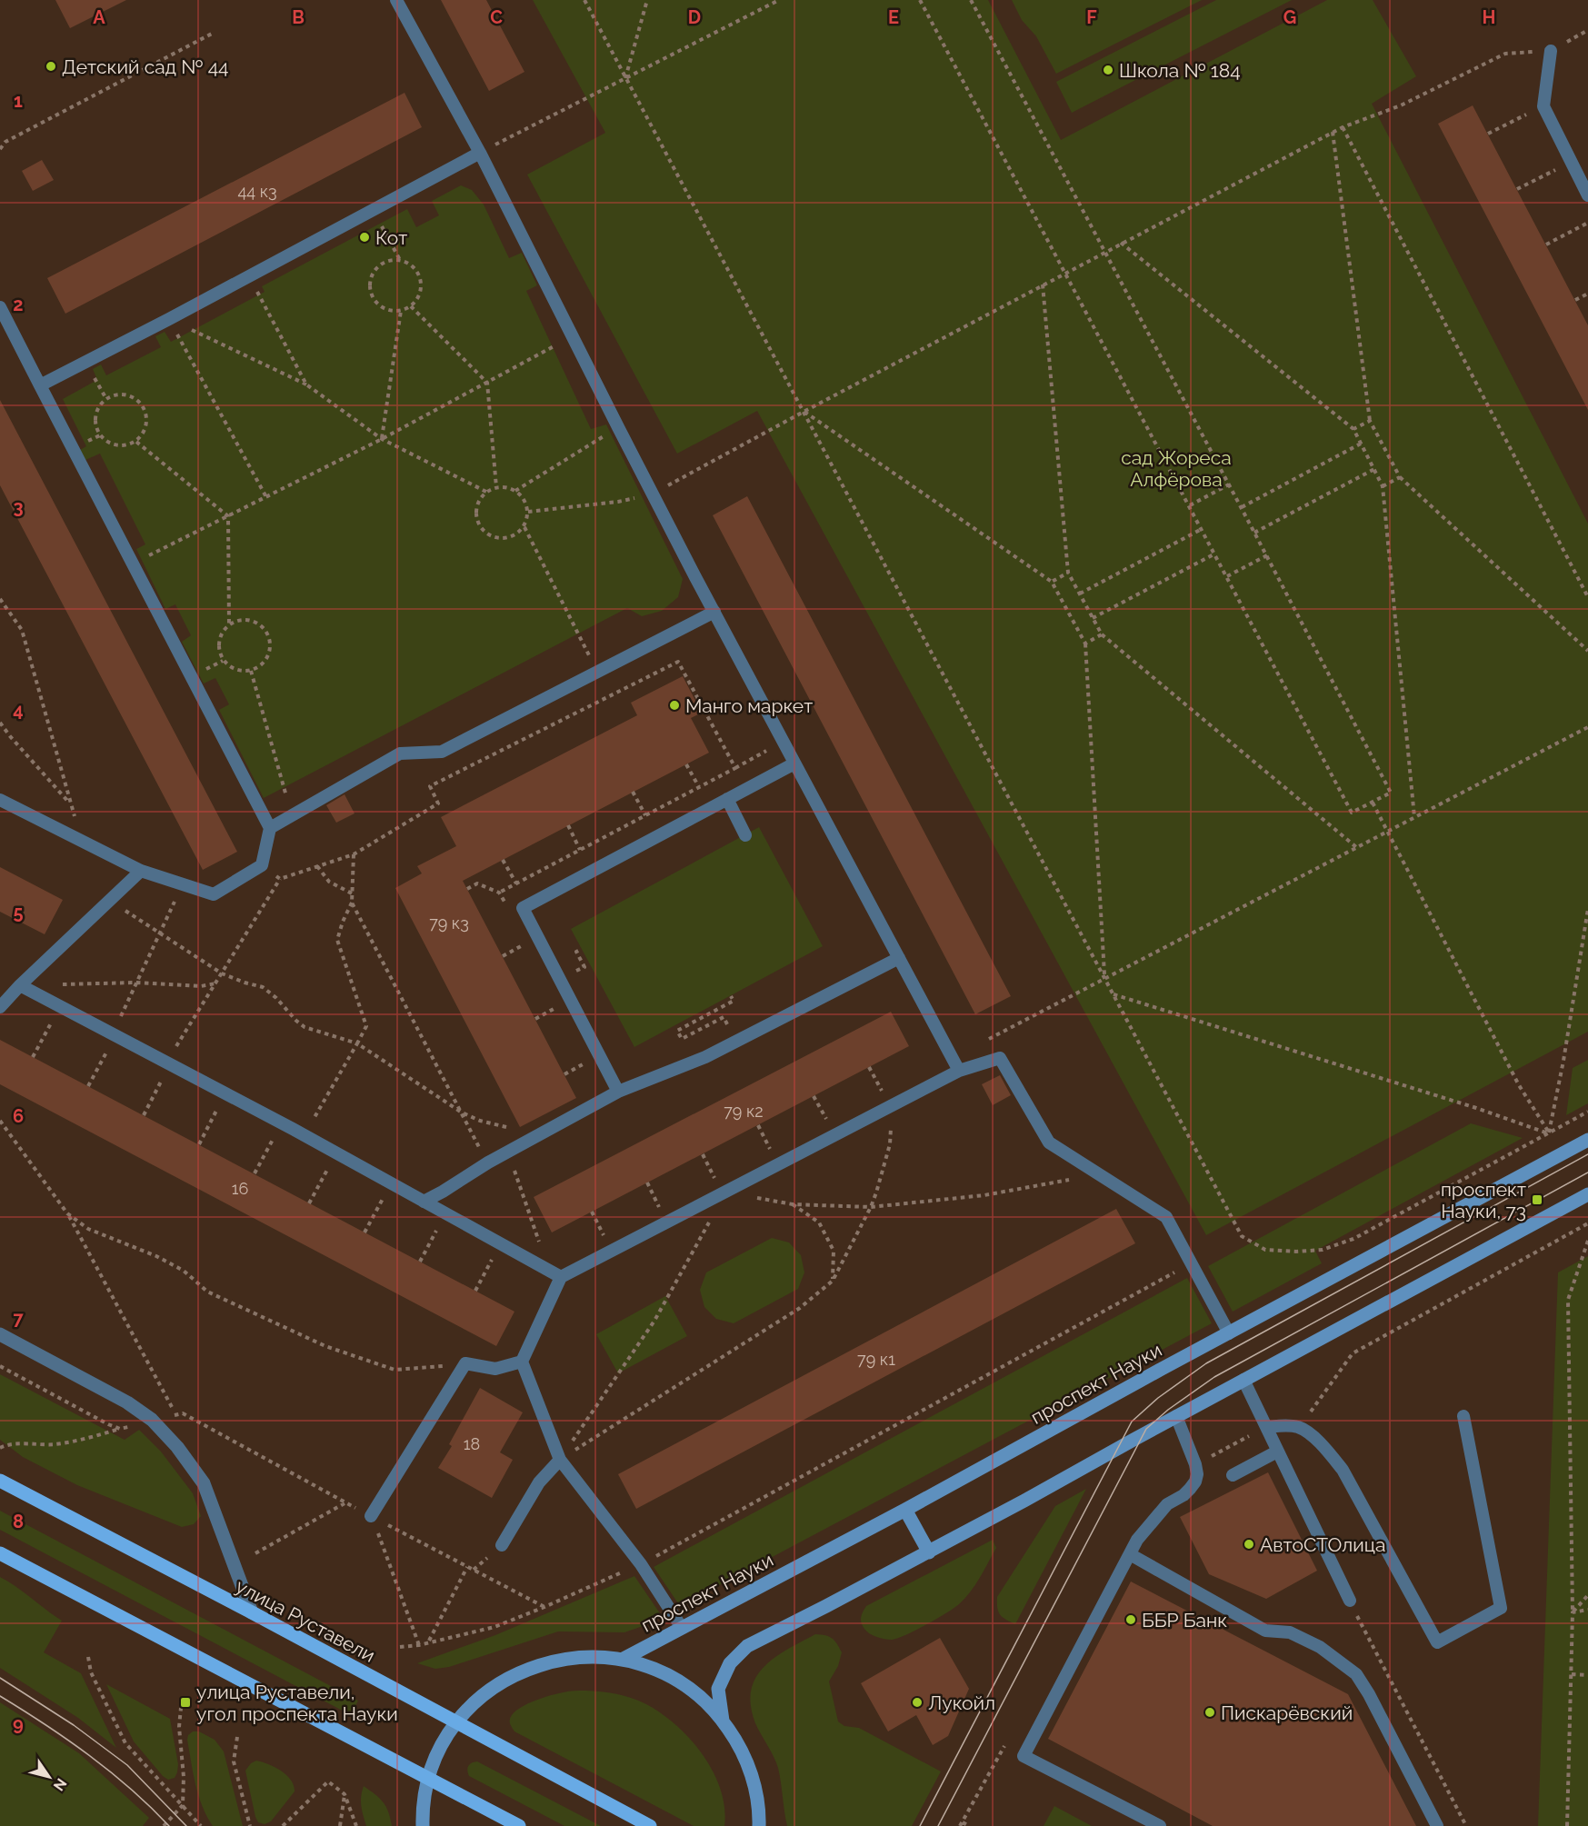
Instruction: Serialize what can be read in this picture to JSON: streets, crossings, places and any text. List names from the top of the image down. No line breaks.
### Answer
{"streets":{"main road":["проспект Науки","улица Руставели"]},"crossings":[["проспект Науки","улица Руставели"]],"parks":["сад Жореса Алфёрова"],"places":{"other":["Детский сад № 44","Школа № 184","Кот","Манго маркет","АвтоСТОлица","ББР Банк","Лукойл","Пискарёвский"],"transit":["проспект Науки, 73","улица Руставели, угол проспекта Науки"]},"house_numbers":["44 к3","79 к3","79 к2","16","79 к1","18"],"north":"bottom right","grid":{"columns":["A","B","C","D","E","F","G","H"],"rows":["1","2","3","4","5","6","7","8","9"]}}
